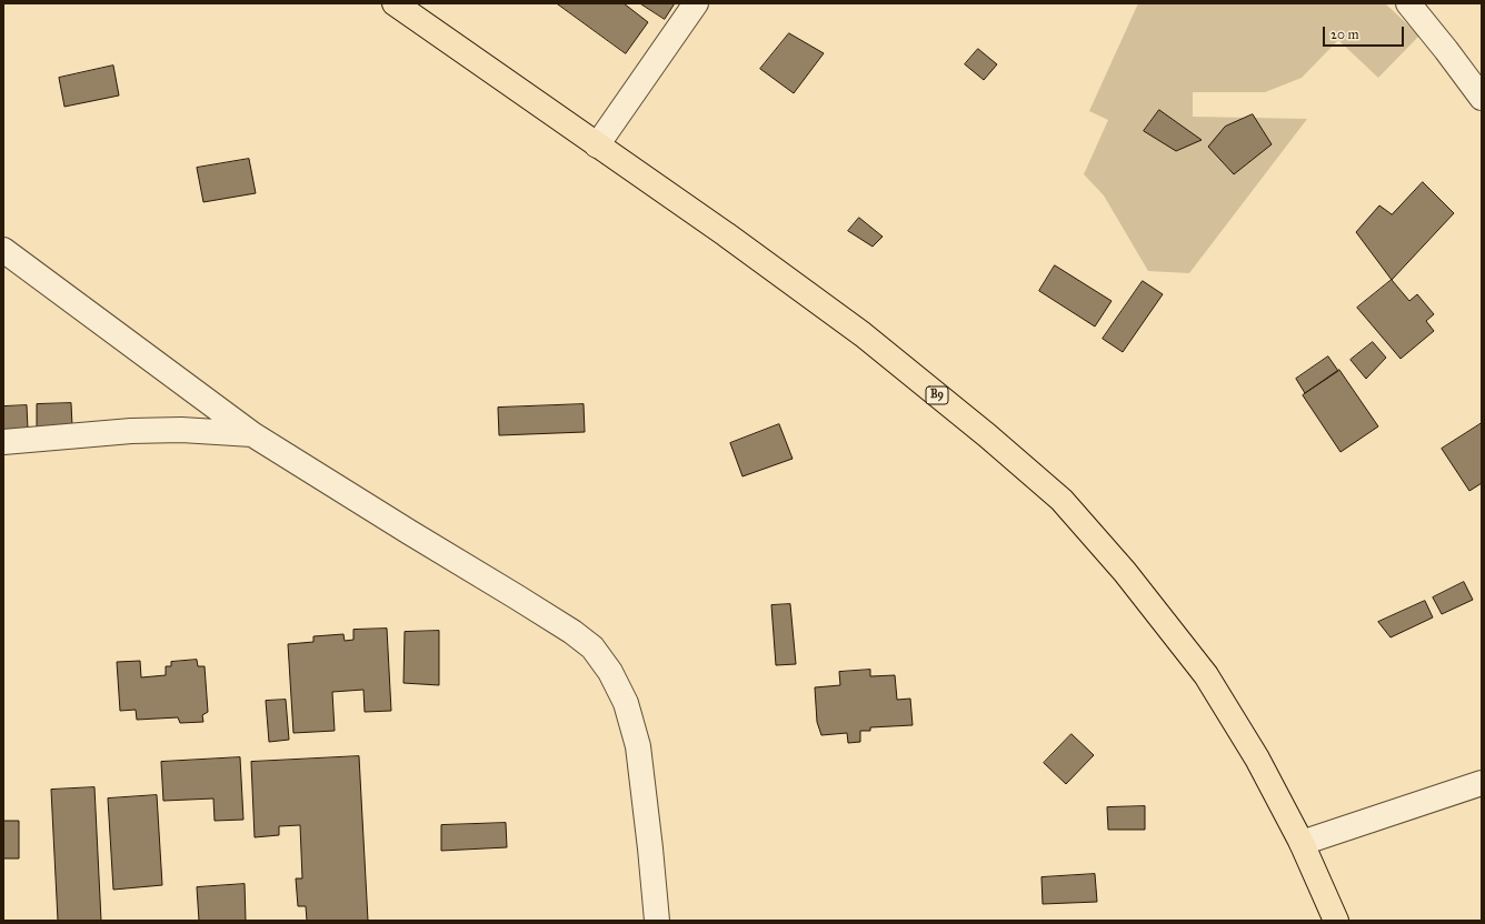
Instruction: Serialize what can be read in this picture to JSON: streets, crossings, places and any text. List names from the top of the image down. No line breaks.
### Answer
{"streets":{"highway":["B9"]},"scale_bar":"20 m"}
